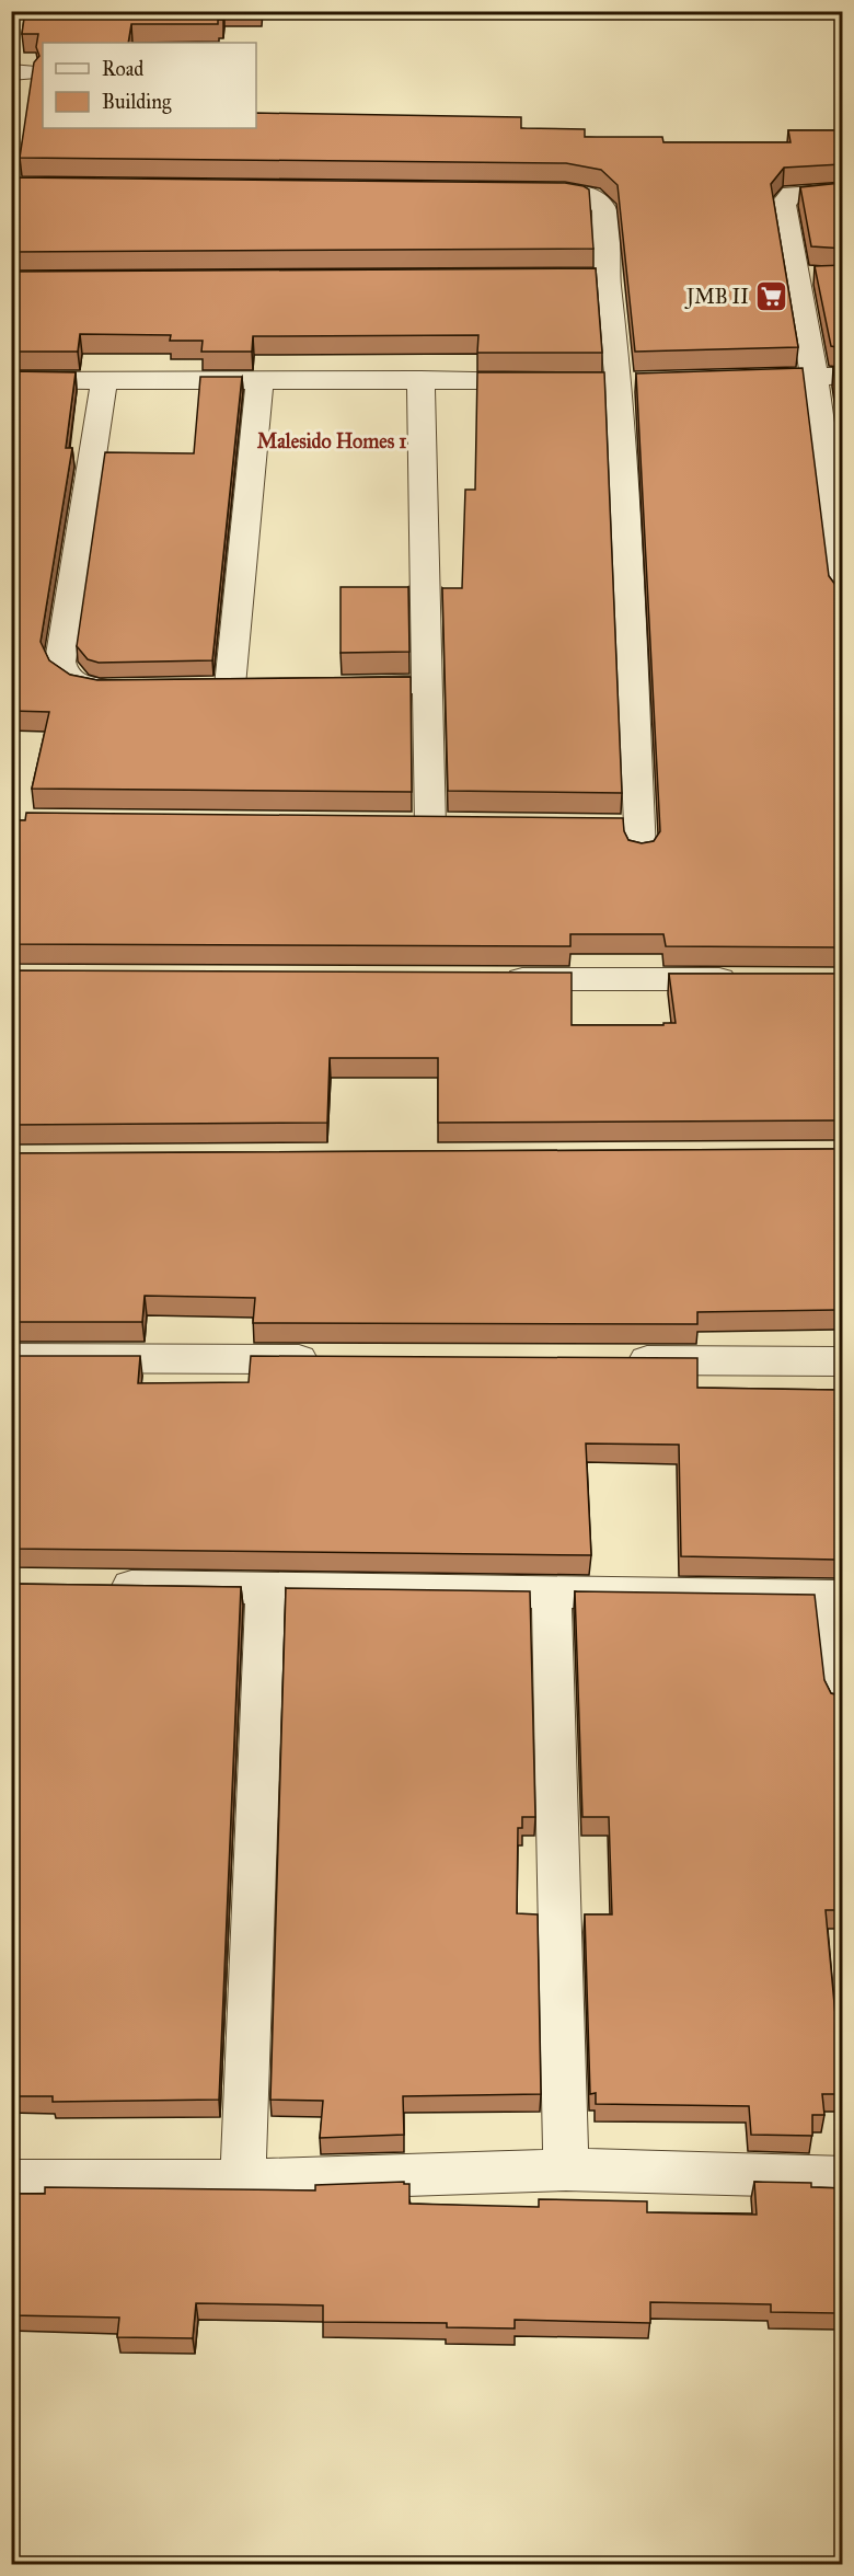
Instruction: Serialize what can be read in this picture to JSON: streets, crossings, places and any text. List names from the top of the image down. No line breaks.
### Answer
{"districts":["Malesido Homes 1"],"places":{"supermarket":["JMB II"]},"legend":["Road","Building"]}
